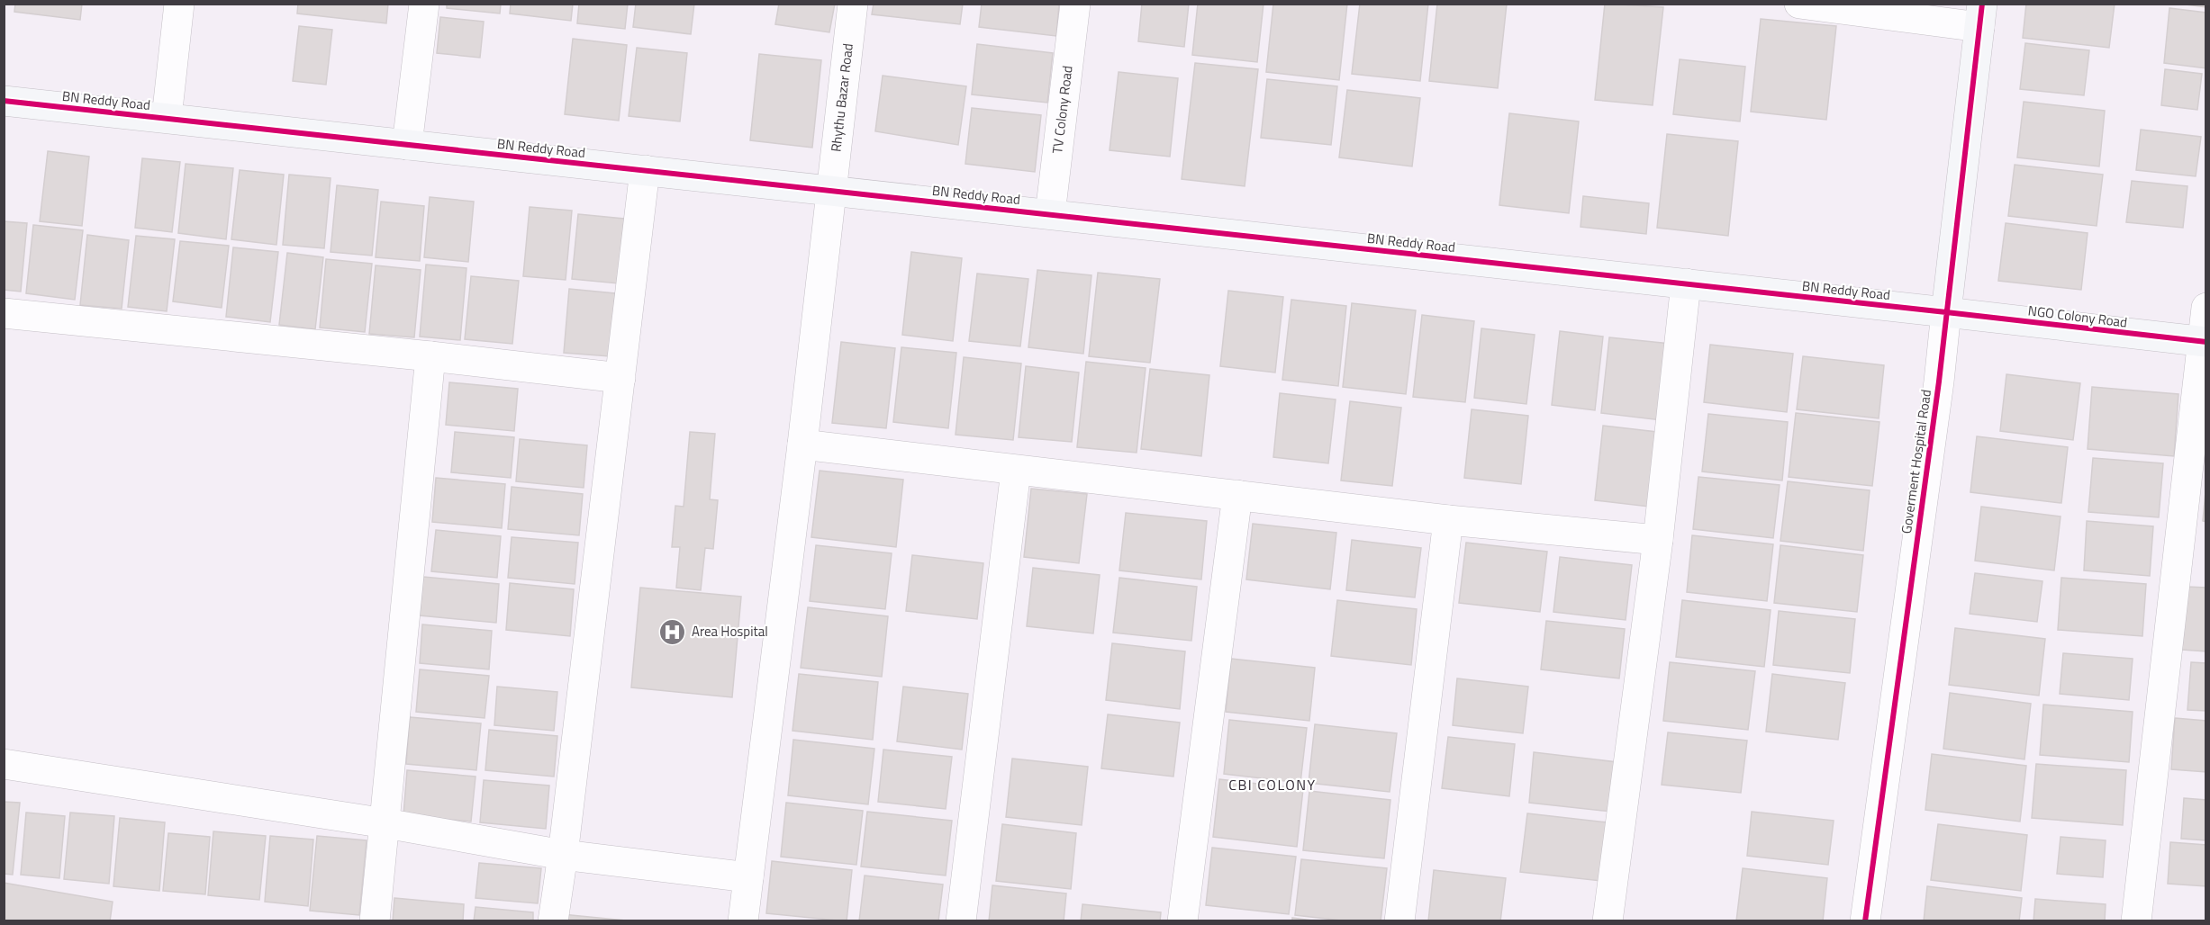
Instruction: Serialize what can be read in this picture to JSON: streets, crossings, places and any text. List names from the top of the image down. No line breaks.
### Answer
{"streets":{"street":["Rhythu Bazar Road","BN Reddy Road","TV Colony Road","NGO Colony Road","Goverment Hospital Road"]},"crossings":[["Rhythu Bazar Road","BN Reddy Road"],["BN Reddy Road","TV Colony Road"],["BN Reddy Road","NGO Colony Road"],["BN Reddy Road","Goverment Hospital Road"],["NGO Colony Road","Goverment Hospital Road"]],"districts":["CBI COLONY"],"places":{"hospital":["Area Hospital"]}}
